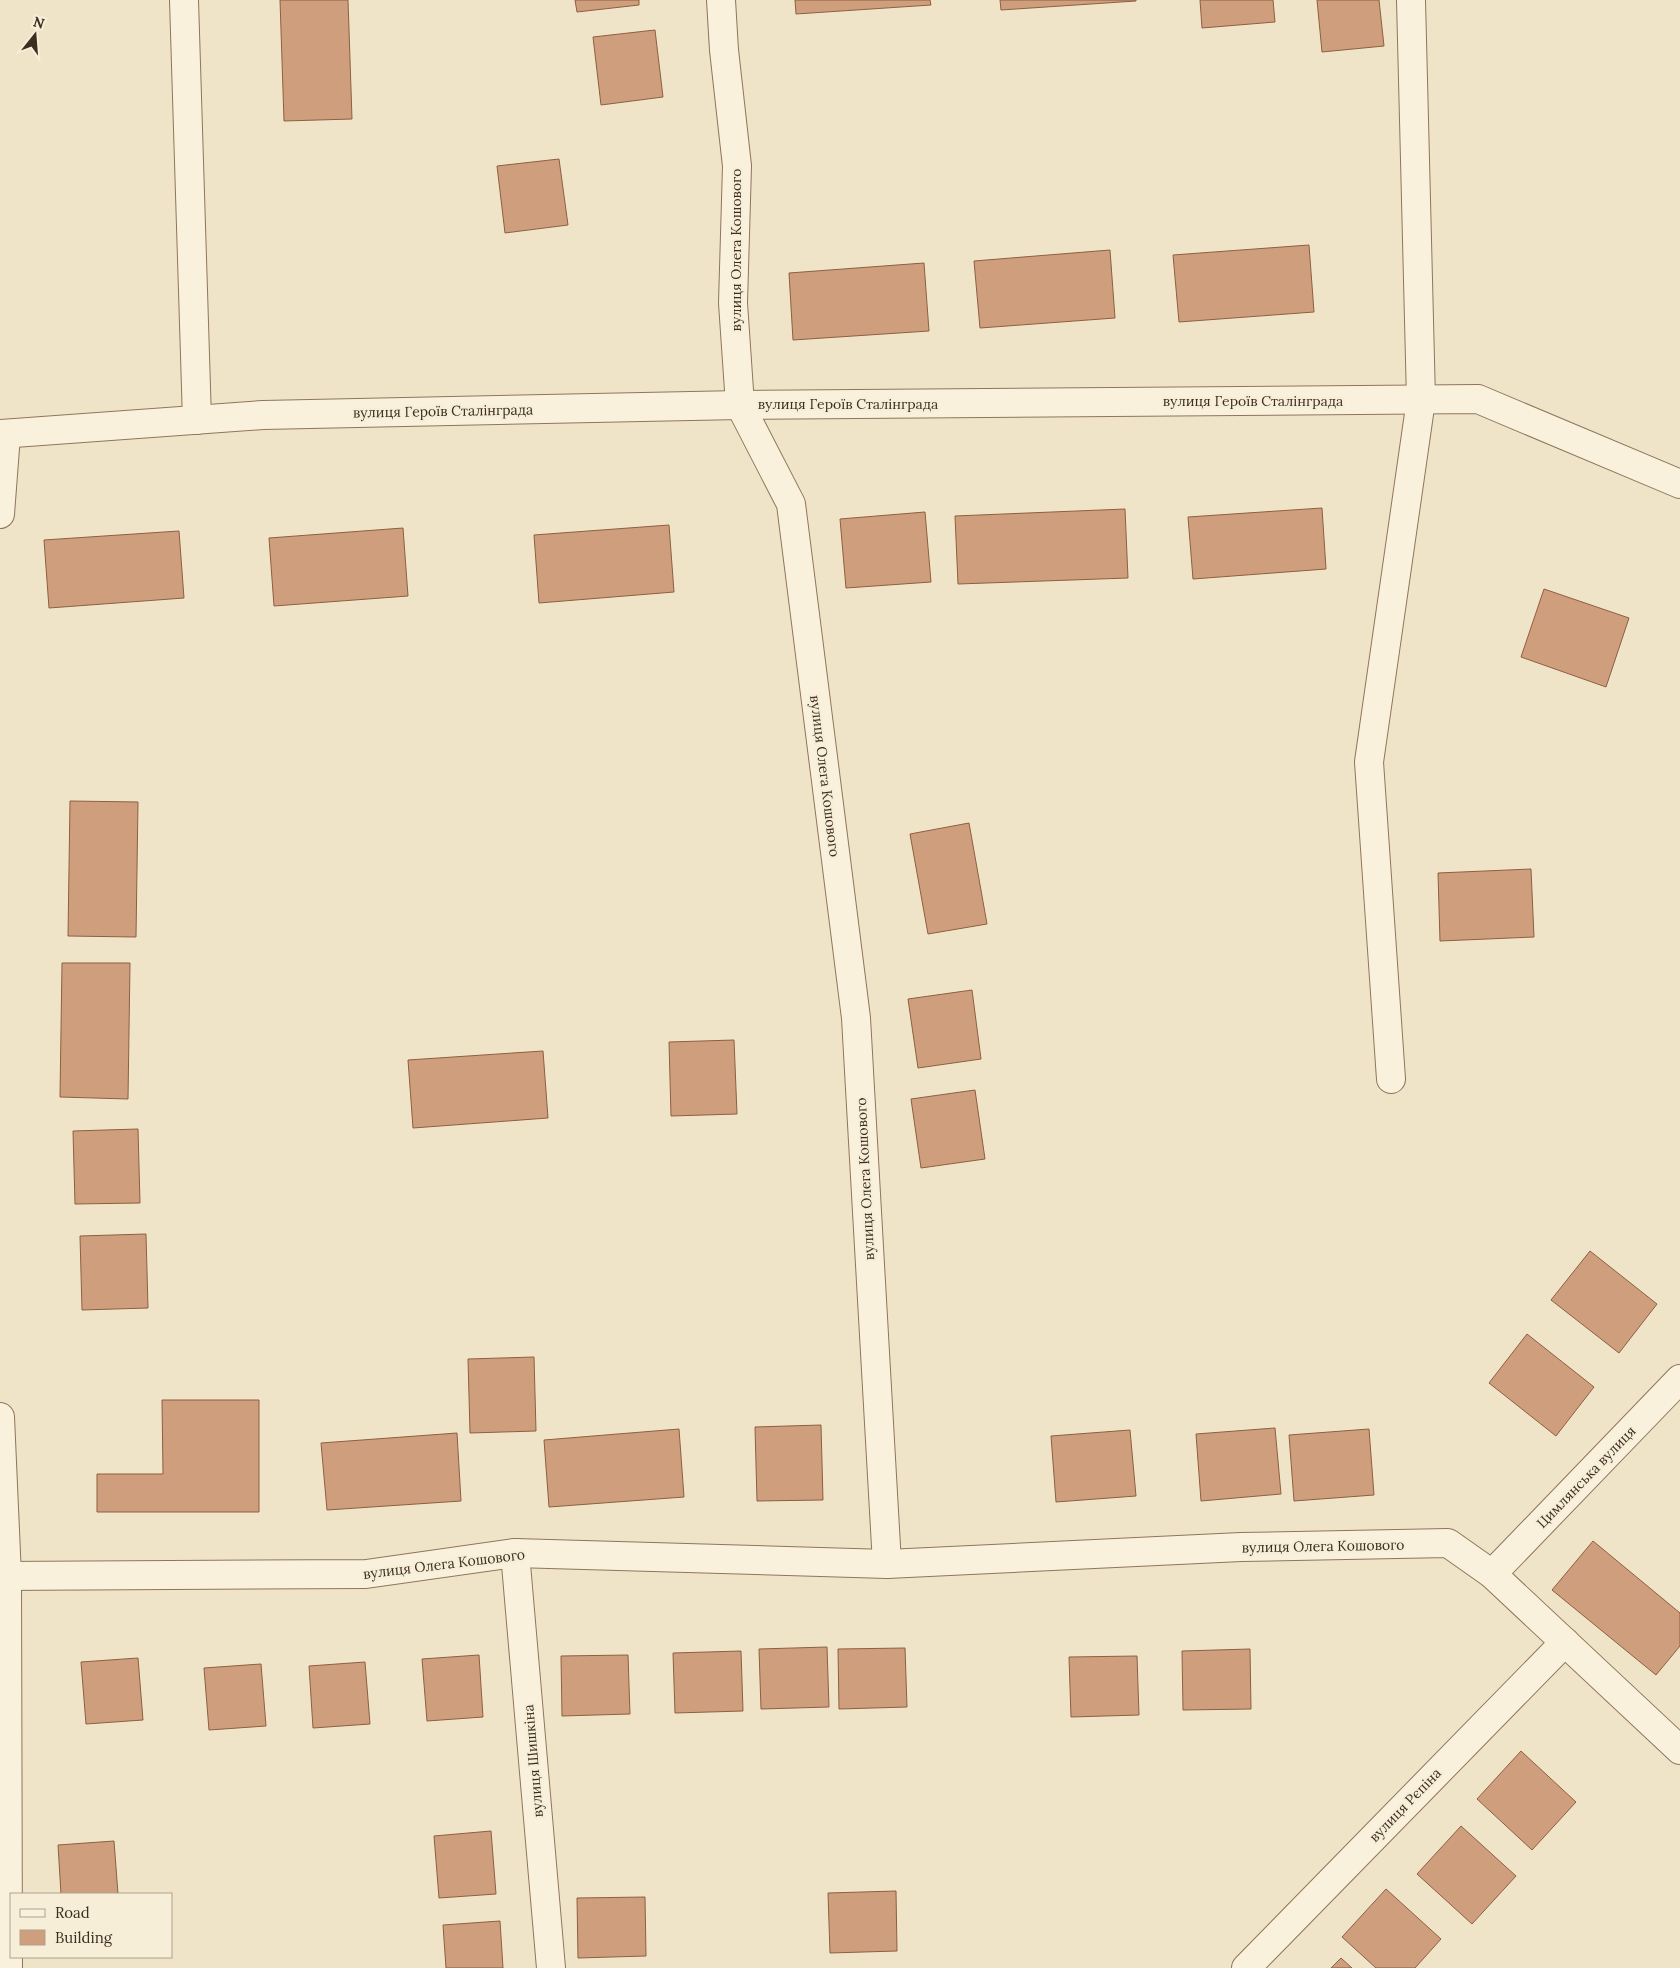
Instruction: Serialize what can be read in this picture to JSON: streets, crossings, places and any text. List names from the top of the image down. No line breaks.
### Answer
{"streets":{"street":["вулиця Олега Кошового","вулиця Героїв Сталінграда","Цимлянська вулиця","вулиця Шишкіна","вулиця Рєпіна"]},"crossings":[["вулиця Олега Кошового","вулиця Героїв Сталінграда"],["вулиця Олега Кошового","Цимлянська вулиця"],["вулиця Олега Кошового","вулиця Шишкіна"],["вулиця Олега Кошового","вулиця Рєпіна"]],"legend":["Road","Building"],"north":"top"}
